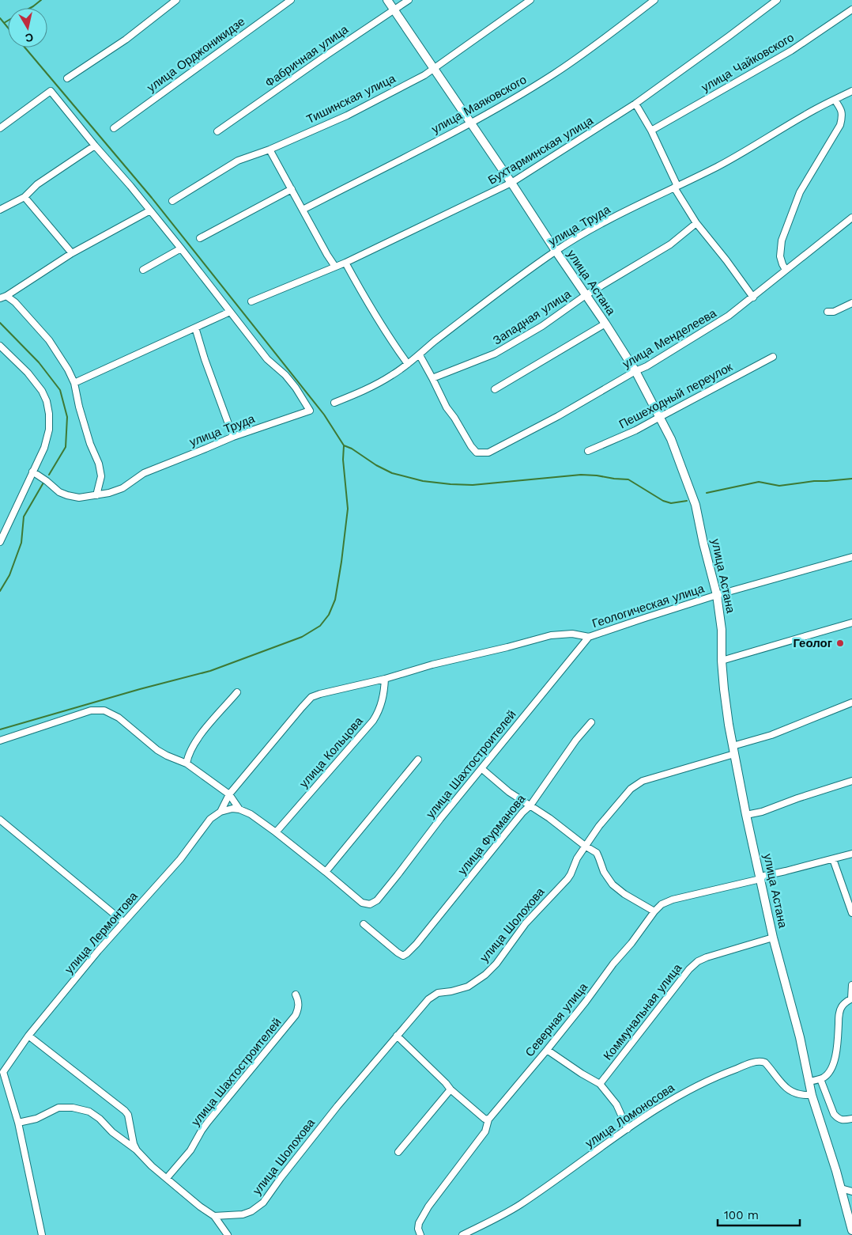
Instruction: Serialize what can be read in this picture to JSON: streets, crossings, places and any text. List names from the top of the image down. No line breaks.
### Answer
{"streets":{"street":["улица Орджоникидзе","Фабричная улица","улица Чайковского","Тишинская улица","улица Маяковского","Бухтарминская улица","улица Труда","улица Астана","Западная улица","улица Менделеева","Пешеходный переулок","Геологическая улица","улица Кольцова","улица Шахтостроителей","улица Фурманова","улица Шолохова","улица Лермонтова","Коммунальная улица","Северная улица","улица Ломоносова"]},"crossings":[["Фабричная улица","улица Астана"],["Тишинская улица","улица Астана"],["улица Маяковского","улица Астана"],["Бухтарминская улица","улица Астана"],["улица Труда","улица Астана"],["улица Астана","Западная улица"],["улица Астана","улица Менделеева"],["улица Астана","Пешеходный переулок"],["улица Астана","Геологическая улица"],["улица Астана","улица Шолохова"],["улица Астана","Коммунальная улица"],["улица Астана","Северная улица"],["улица Астана","улица Ломоносова"],["Западная улица","улица Менделеева"],["Геологическая улица","улица Кольцова"],["Геологическая улица","улица Шахтостроителей"],["Геологическая улица","улица Лермонтова"]],"places":["Геолог"],"scale_bar":"100 m","north":"bottom"}
